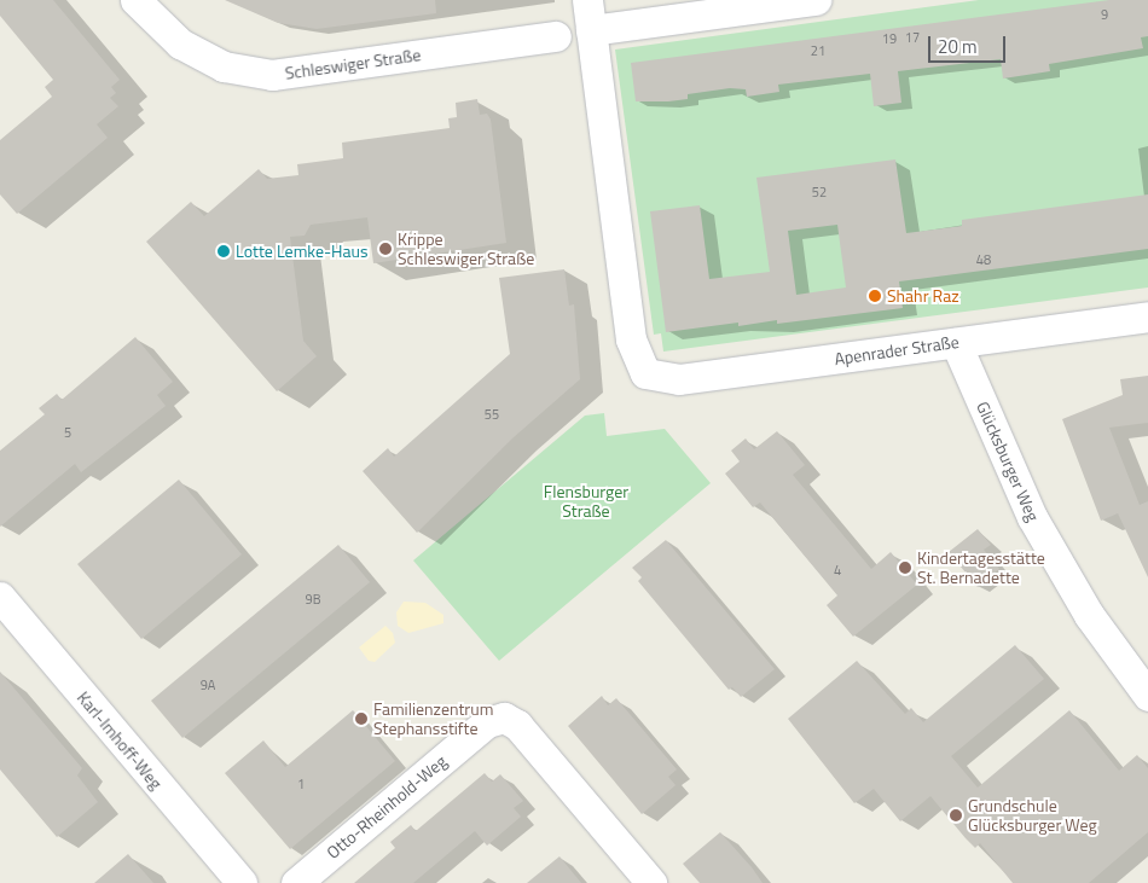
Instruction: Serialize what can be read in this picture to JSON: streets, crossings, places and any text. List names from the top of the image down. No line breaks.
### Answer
{"streets":{"street":["Schleswiger Straße","Apenrader Straße","Glücksburger Weg","Karl-Imhoff-Weg","Otto-Rheinhold-Weg"]},"crossings":[["Apenrader Straße","Glücksburger Weg"]],"parks":["Flensburger Straße"],"places":["Krippe Schleswiger Straße","Lotte Lemke-Haus","Shahr Raz","Kindertagesstätte St. Bernadette","Familienzentrum Stephansstifte","Grundschule Glücksburger Weg"],"house_numbers":["9","17","19","21","52","48","55","5","4","9B","9A","1"],"scale_bar":"20 m"}
